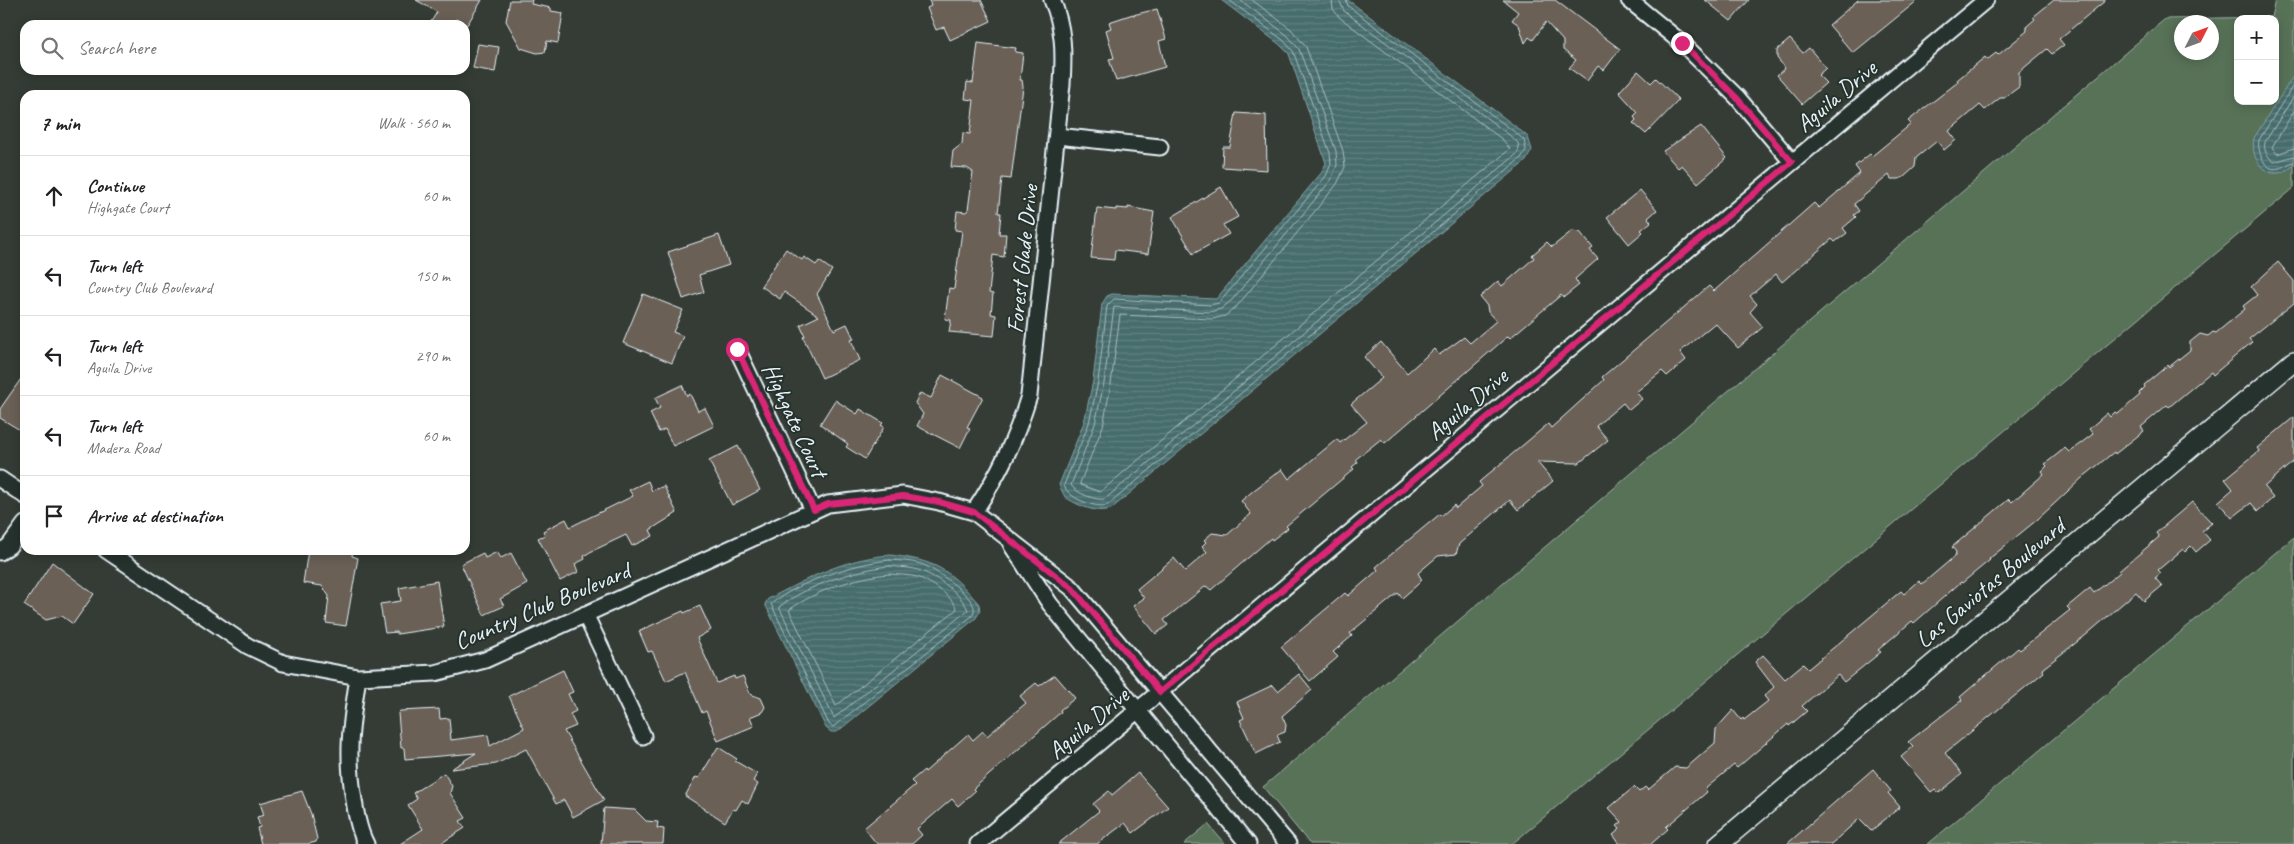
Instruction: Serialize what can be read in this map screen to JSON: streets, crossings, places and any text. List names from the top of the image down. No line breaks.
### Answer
{"streets":{"street":["Aguila Drive","Forest Glade Drive","Highgate Court","Las Gaviotas Boulevard","Country Club Boulevard"]},"crossings":[["Aguila Drive","Country Club Boulevard"],["Forest Glade Drive","Country Club Boulevard"],["Highgate Court","Country Club Boulevard"]],"north":"top right","page":{"map_buttons":["+","−"],"search":"Search here","heading":["7 min","Walk · 560 m"],"list":[["Continue","Highgate Court","60 m"],["Turn left","Country Club Boulevard","150 m"],["Turn left","Aguila Drive","290 m"],["Turn left","Madera Road","60 m"],"Arrive at destination"]}}
